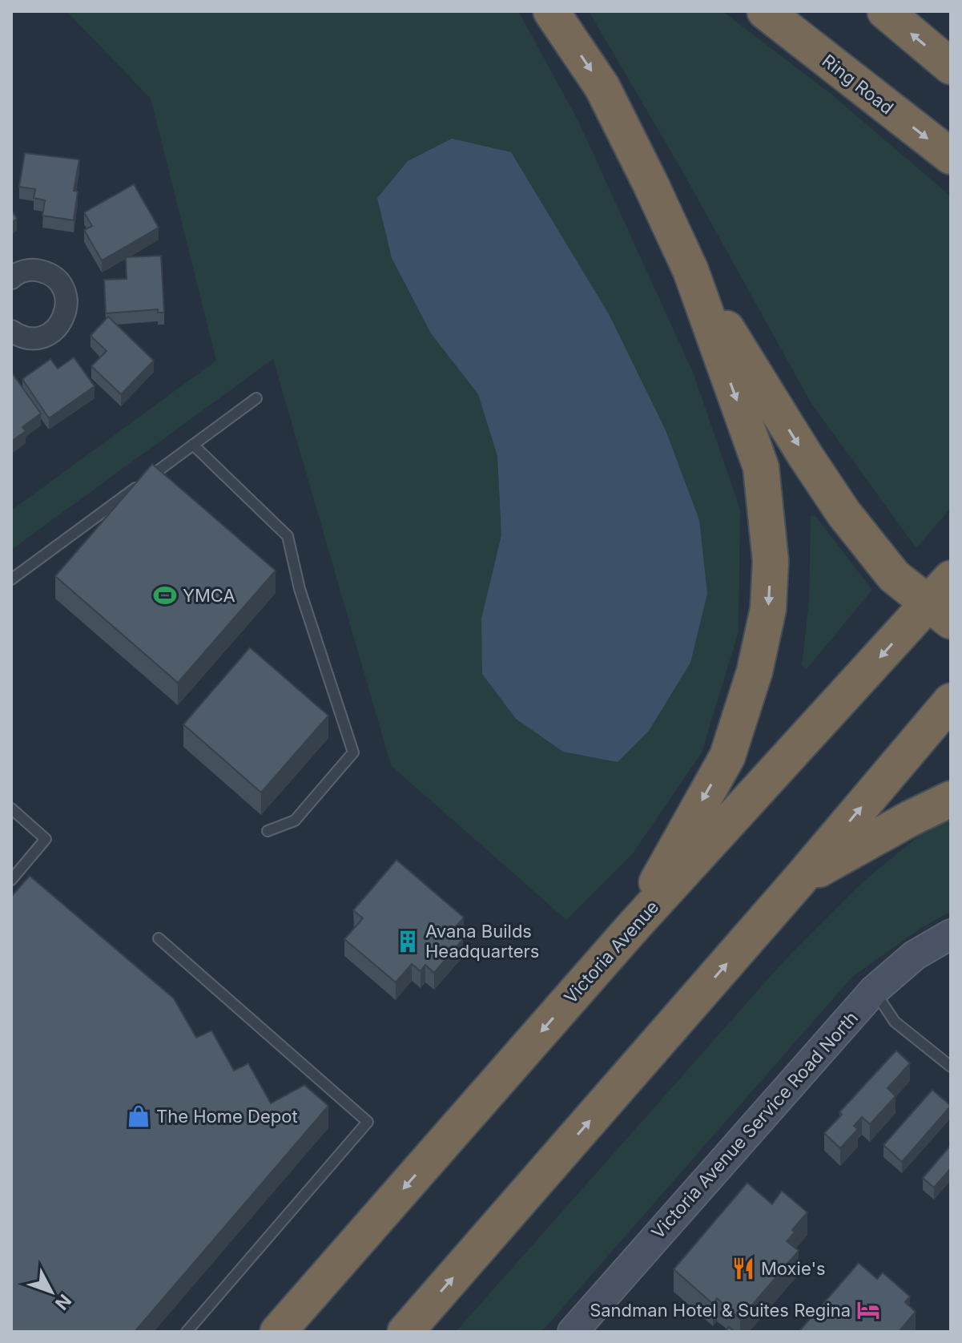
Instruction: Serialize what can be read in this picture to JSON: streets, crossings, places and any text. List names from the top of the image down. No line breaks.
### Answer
{"streets":{"highway":["Ring Road","Victoria Avenue"],"street":["Victoria Avenue Service Road North"]},"places":{"sports":["YMCA"],"building":["Avana Builds Headquarters"],"shop":["The Home Depot"],"restaurant":["Moxie's"],"hotel":["Sandman Hotel & Suites Regina"]},"north":"bottom right"}
